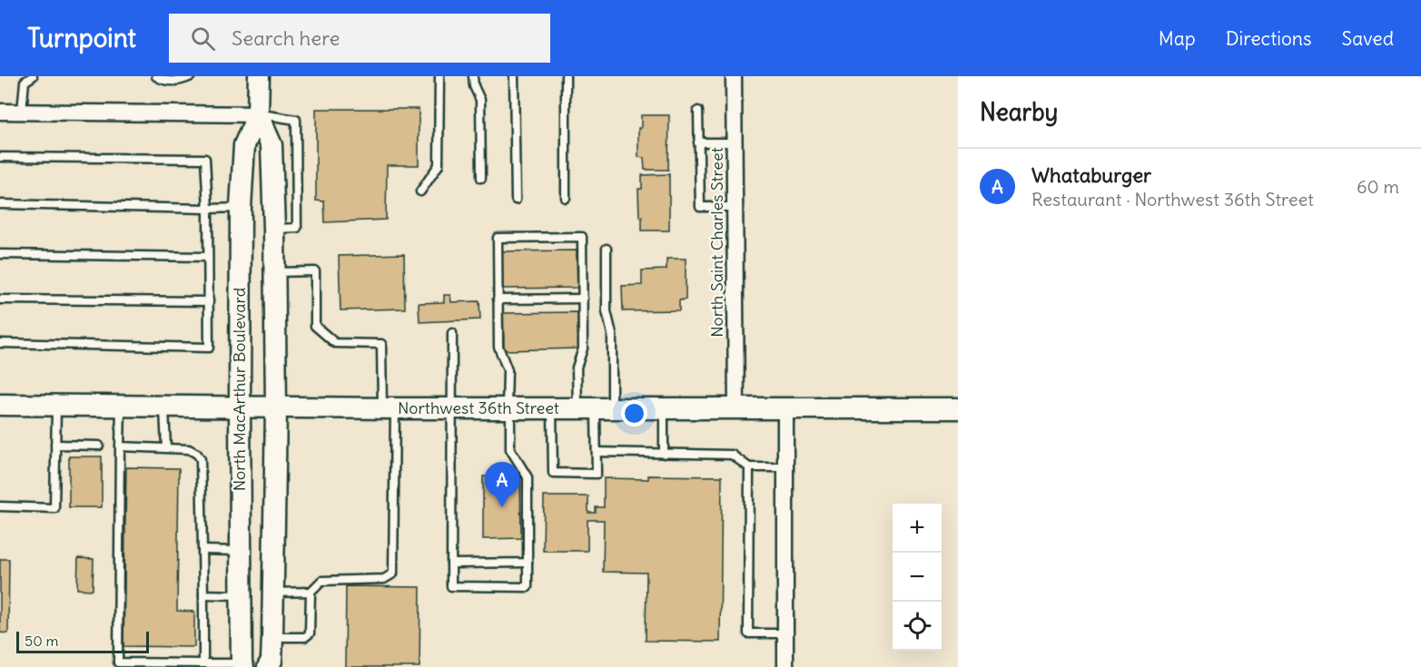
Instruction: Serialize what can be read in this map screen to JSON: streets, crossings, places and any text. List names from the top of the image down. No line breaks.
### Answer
{"streets":{"main road":["North MacArthur Boulevard","Northwest 36th Street"],"street":["North Saint Charles Street"]},"crossings":[["North Saint Charles Street","Northwest 36th Street"],["North MacArthur Boulevard","Northwest 36th Street"]],"scale_bar":"50 m","page":{"header":"Turnpoint","search":"Search here","nav":["Map","Directions","Saved"],"heading":"Nearby","list":[{"mark":"A","name":"Whataburger","note":"Restaurant · Northwest 36th Street","value":"60 m"}],"pins":"A","map_buttons":["+","−"],"scale":"50 m"}}
